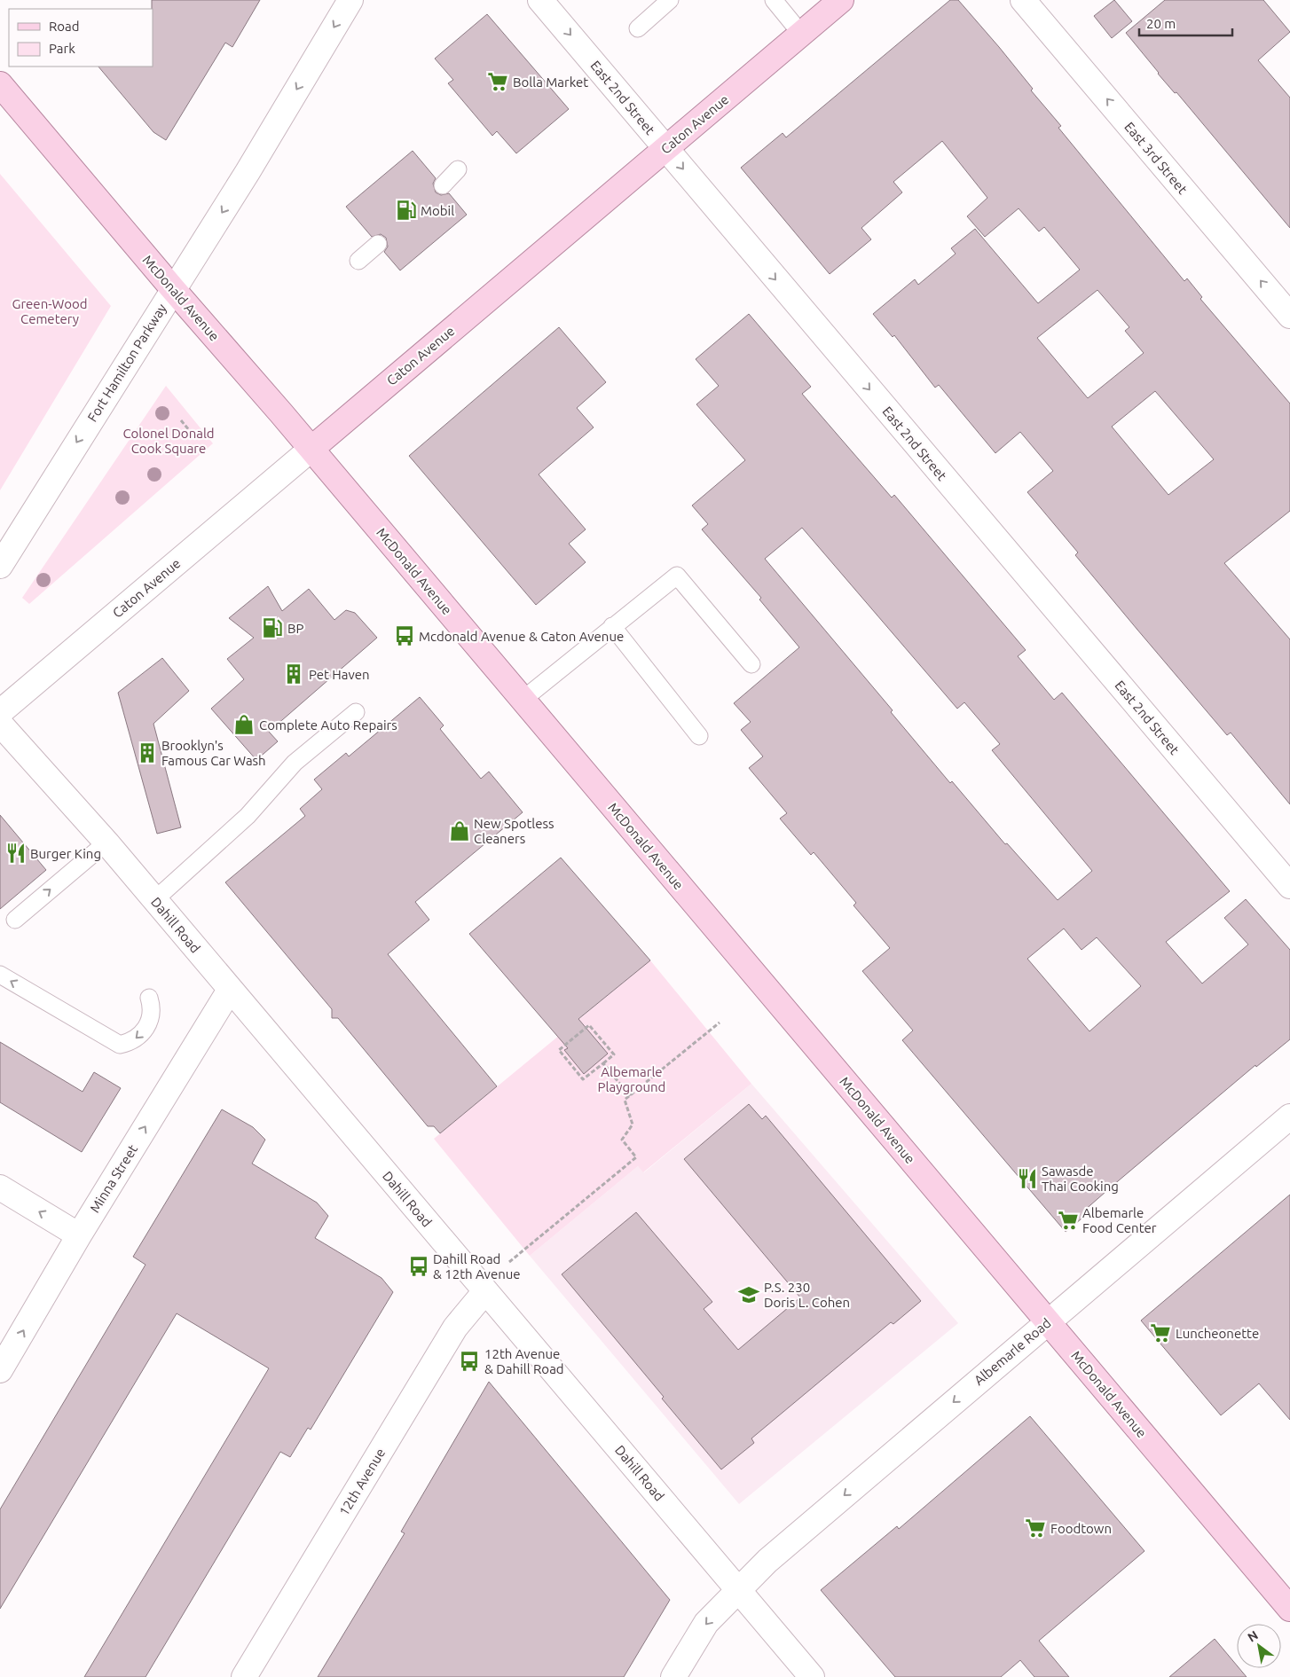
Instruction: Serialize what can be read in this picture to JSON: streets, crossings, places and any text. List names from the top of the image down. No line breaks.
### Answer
{"streets":{"main road":["Caton Avenue","McDonald Avenue"],"street":["East 2nd Street","East 3rd Street","Fort Hamilton Parkway","Dahill Road","Minna Street","Albemarle Road","12th Avenue"]},"crossings":[["East 2nd Street","Caton Avenue"],["Caton Avenue","McDonald Avenue"],["McDonald Avenue","Fort Hamilton Parkway"],["McDonald Avenue","Albemarle Road"],["Dahill Road","Minna Street"],["Dahill Road","Albemarle Road"],["Dahill Road","12th Avenue"]],"one_way":["East 2nd Street","East 3rd Street","Fort Hamilton Parkway","Minna Street","Albemarle Road"],"parks":["Green-Wood Cemetery","Colonel Donald Cook Square","Albemarle Playground"],"places":{"supermarket":["Bolla Market","Albemarle Food Center","Luncheonette","Foodtown"],"fuel station":["Mobil","BP"],"bus stop":["Mcdonald Avenue & Caton Avenue","Dahill Road & 12th Avenue","12th Avenue & Dahill Road"],"building":["Pet Haven","Brooklyn's Famous Car Wash"],"shop":["Complete Auto Repairs","New Spotless Cleaners"],"restaurant":["Burger King","Sawasde Thai Cooking"],"school or university":["P.S. 230 Doris L. Cohen"]},"legend":["Road","Park"],"scale_bar":"20 m","north":"top left"}
